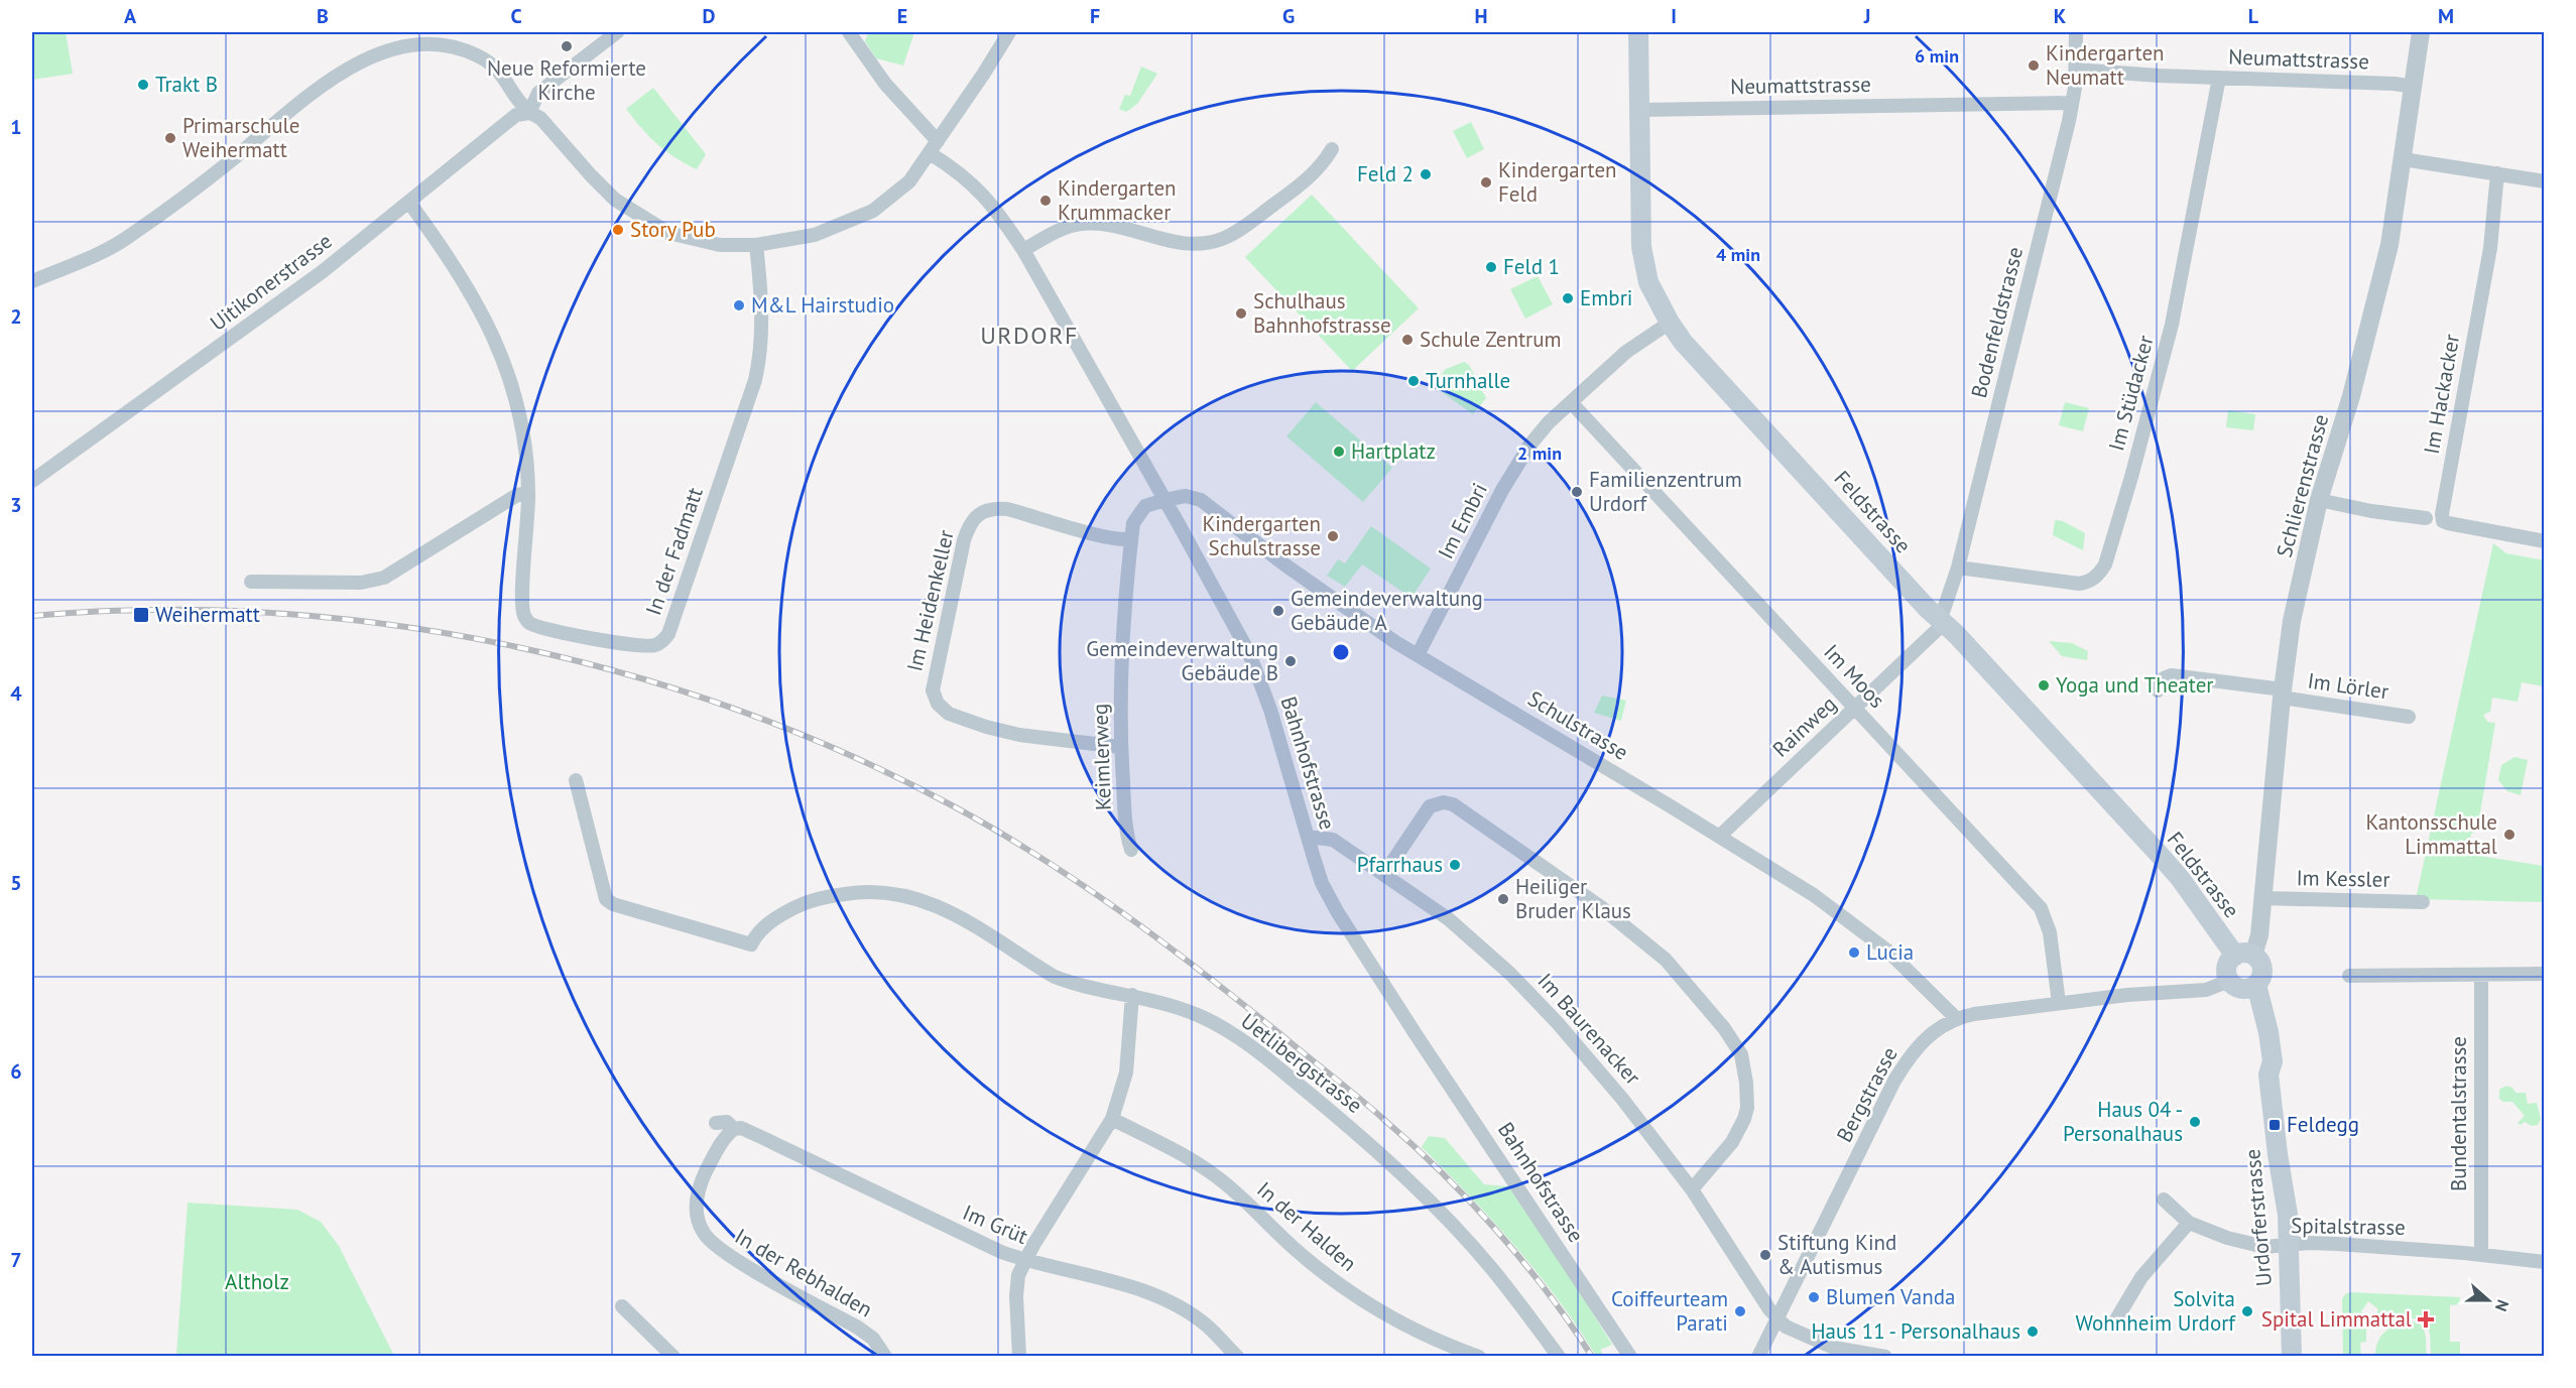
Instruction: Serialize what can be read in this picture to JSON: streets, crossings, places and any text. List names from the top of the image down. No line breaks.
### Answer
{"streets":{"main road":["Feldstrasse","Urdorferstrasse"],"street":["Neumattstrasse","Uitikonerstrasse","Bodenfeldstrasse","Im Stüdacker","Im Hackacker","Schlierenstrasse","Im Embri","In der Fadmatt","Im Heidenkeller","Im Moos","Im Lörler","Schulstrasse","Rainweg","Keimlerweg","Bahnhofstrasse","Im Kessler","Im Baurenacker","Uetlibergstrasse","Bergstrasse","Bundentalstrasse","Im Grüt","In der Halden","Spitalstrasse","In der Rebhalden"]},"crossings":[["Neumattstrasse","Bodenfeldstrasse"],["Neumattstrasse","Im Stüdacker"],["Neumattstrasse","Schlierenstrasse"],["Neumattstrasse","Feldstrasse"],["Uitikonerstrasse","In der Fadmatt"],["Bodenfeldstrasse","Im Stüdacker"],["Bodenfeldstrasse","Feldstrasse"],["Bodenfeldstrasse","Rainweg"],["Schlierenstrasse","Feldstrasse"],["Schlierenstrasse","Im Lörler"],["Schlierenstrasse","Im Kessler"],["Feldstrasse","Im Embri"],["Feldstrasse","Rainweg"],["Im Embri","Im Moos"],["Im Embri","Schulstrasse"],["Im Heidenkeller","Keimlerweg"],["Im Moos","Rainweg"],["Im Moos","Bergstrasse"],["Schulstrasse","Rainweg"],["Schulstrasse","Keimlerweg"],["Schulstrasse","Bahnhofstrasse"],["Schulstrasse","Bergstrasse"],["Keimlerweg","Bahnhofstrasse"],["Bahnhofstrasse","Im Baurenacker"],["Im Baurenacker","Bergstrasse"],["Bergstrasse","Urdorferstrasse"],["Bundentalstrasse","Spitalstrasse"],["Urdorferstrasse","Spitalstrasse"],["Im Grüt","In der Rebhalden"]],"districts":["URDORF"],"parks":["Altholz"],"places":{"other":["Neue Reformierte Kirche","Kindergarten Neumatt","Trakt B","Primarschule Weihermatt","Feld 2","Kindergarten Feld","Kindergarten Krummacker","Story Pub","Feld 1","Embri","M&L Hairstudio","Schulhaus Bahnhofstrasse","Schule Zentrum","Turnhalle","Hartplatz","Familienzentrum Urdorf","Kindergarten Schulstrasse","Gemeindeverwaltung Gebäude A","Gemeindeverwaltung Gebäude B","Yoga und Theater","Kantonsschule Limmattal","Pfarrhaus","Heiliger Bruder Klaus","Lucia","Haus 04 - Personalhaus","Stiftung Kind & Autismus","Blumen Vanda","Coiffeurteam Parati","Solvita Wohnheim Urdorf","Haus 11 - Personalhaus"],"transit":["Weihermatt","Feldegg"],"health":["Spital Limmattal"]},"north":"right","grid":{"columns":["A","B","C","D","E","F","G","H","I","J","K","L","M"],"rows":["1","2","3","4","5","6","7"]},"rings":["6 min","4 min","2 min"]}
